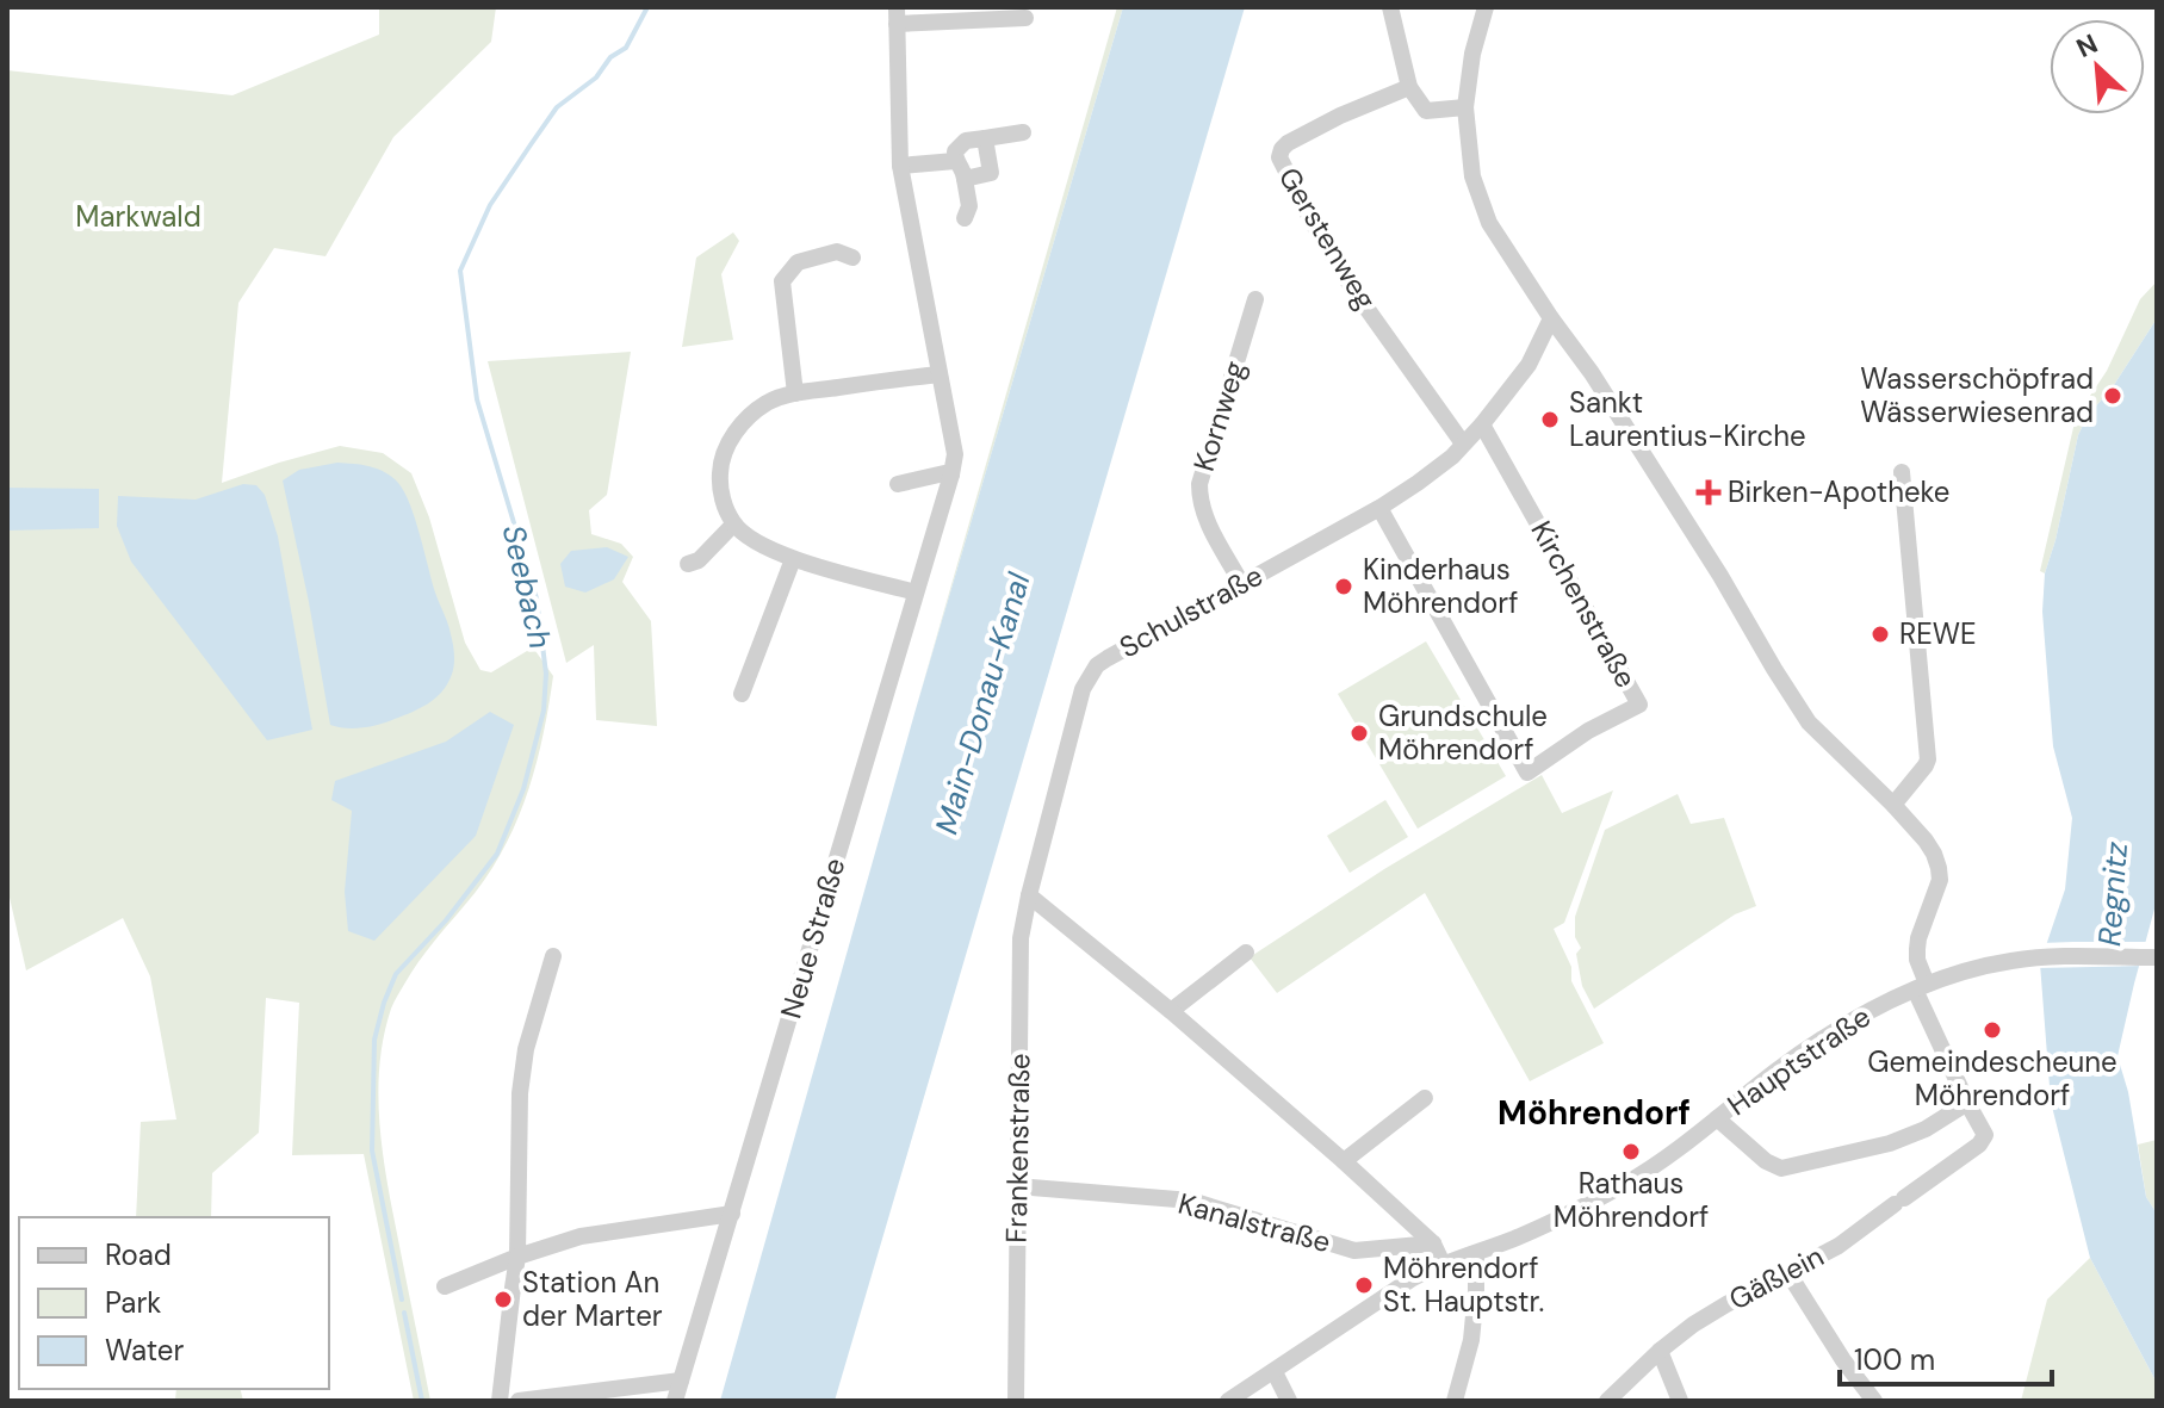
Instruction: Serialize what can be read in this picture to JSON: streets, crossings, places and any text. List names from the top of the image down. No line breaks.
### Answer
{"streets":{"street":["Gerstenweg","Kornweg","Kirchenstraße","Schulstraße","Neue Straße","Hauptstraße","Frankenstraße","Kanalstraße","Gäßlein"]},"crossings":[["Gerstenweg","Schulstraße"],["Kornweg","Schulstraße"],["Kirchenstraße","Schulstraße"],["Schulstraße","Frankenstraße"],["Frankenstraße","Kanalstraße"]],"districts":["Möhrendorf"],"water":["Seebach","Main-Donau-Kanal","Regnitz"],"parks":["Markwald"],"places":{"other":["Wasserschöpfrad Wässerwiesenrad","Sankt Laurentius-Kirche","Kinderhaus Möhrendorf","REWE","Grundschule Möhrendorf","Gemeindescheune Möhrendorf","Rathaus Möhrendorf","Möhrendorf St. Hauptstr.","Station An der Marter"],"health":["Birken-Apotheke"]},"legend":["Road","Park","Water"],"scale_bar":"100 m","north":"top left"}
